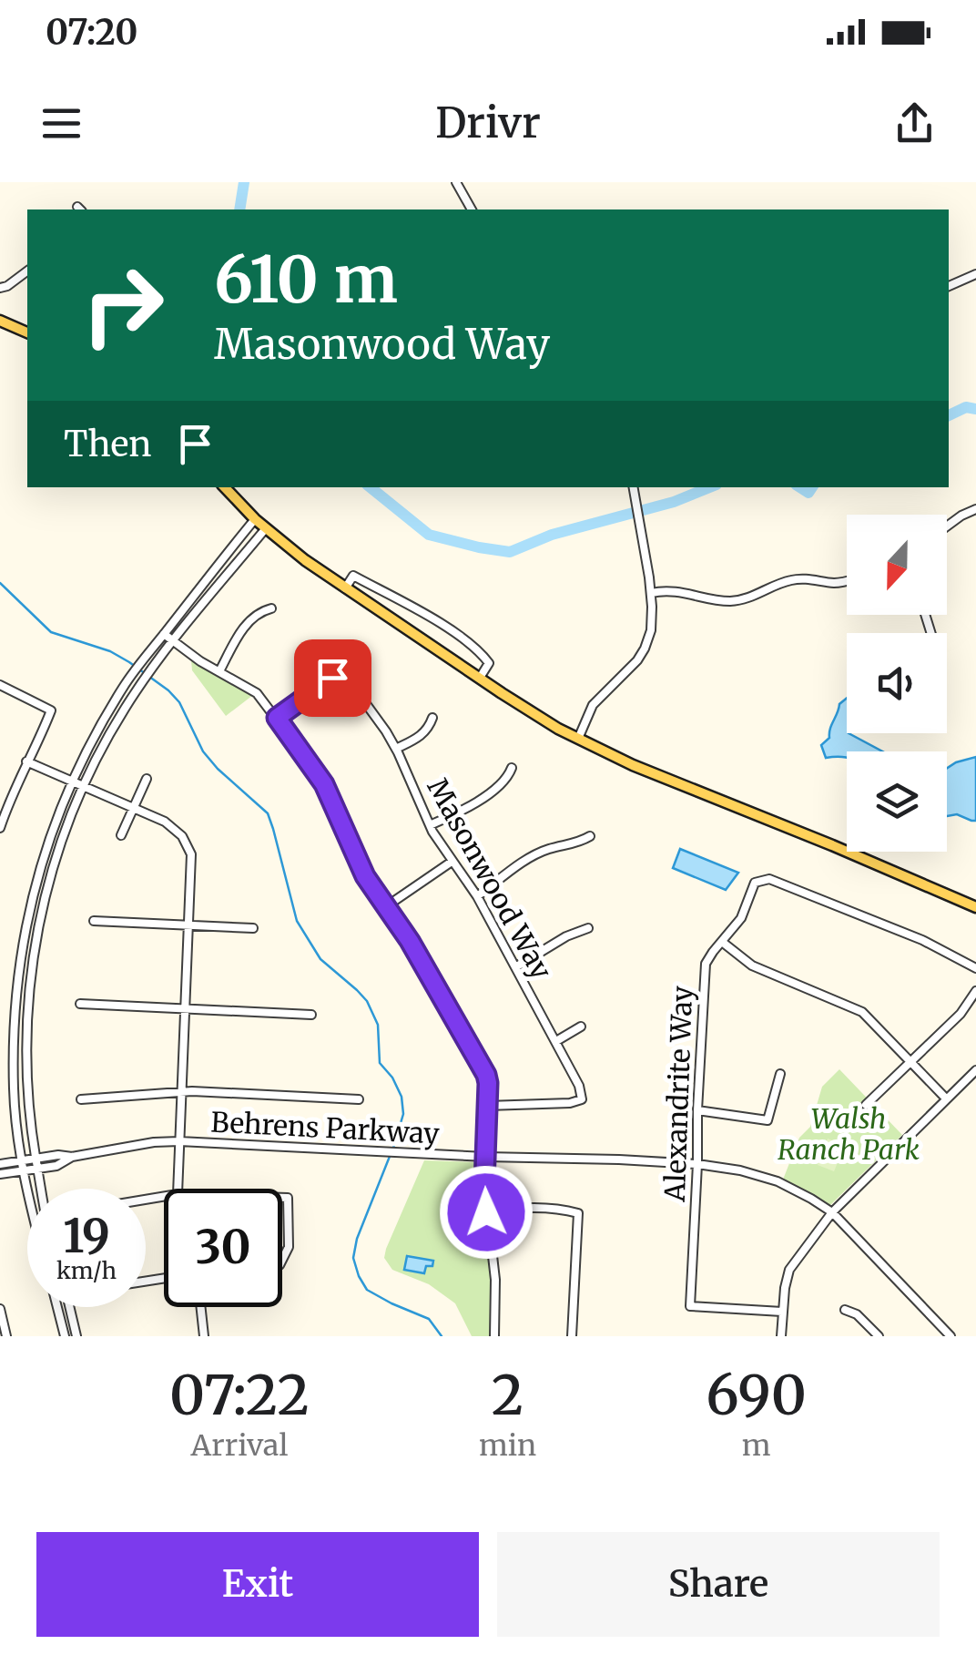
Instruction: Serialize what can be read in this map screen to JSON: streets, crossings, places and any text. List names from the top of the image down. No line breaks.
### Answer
{"streets":{"street":["Masonwood Way","Alexandrite Way","Behrens Parkway"]},"crossings":[["Alexandrite Way","Behrens Parkway"]],"parks":["Walsh Ranch Park"],"north":"bottom","page":{"status":"07:20","header":"Drivr","turn":["610 m","Masonwood Way"],"then":"Then","speed":"19 km/h","limit":"30","eta":["07:22","Arrival","2","min","690","m"],"buttons":["Exit","Share"]}}
